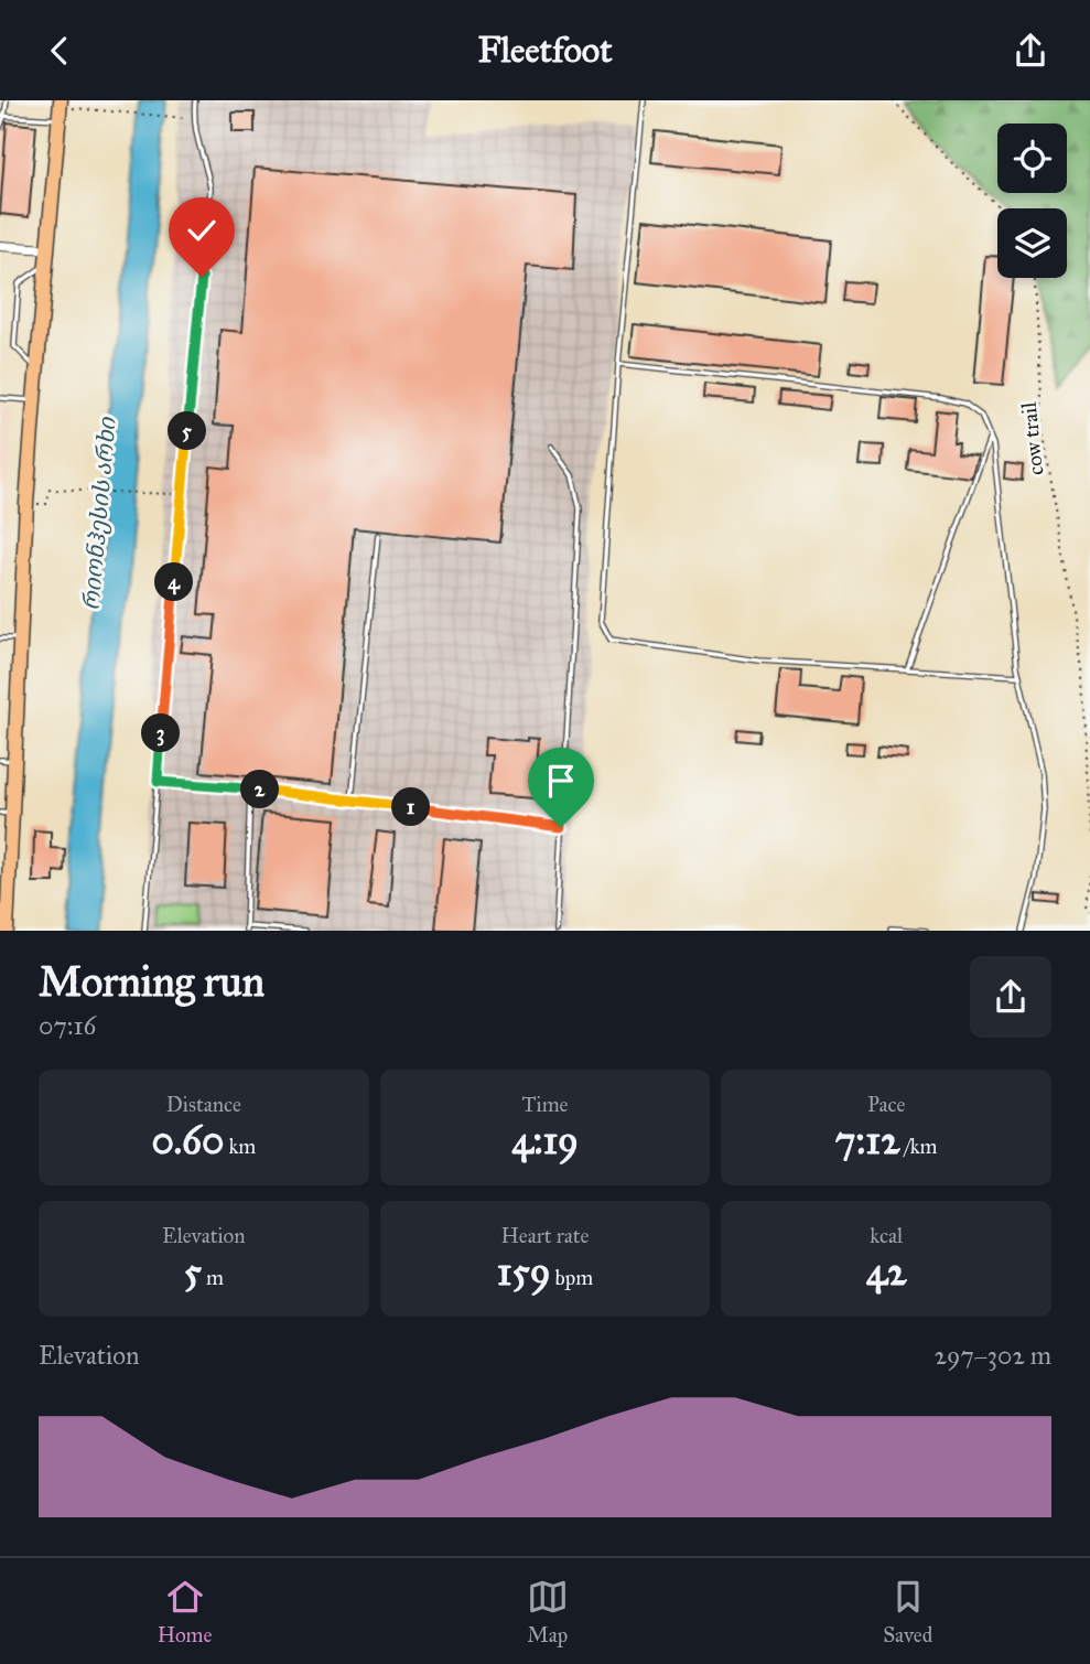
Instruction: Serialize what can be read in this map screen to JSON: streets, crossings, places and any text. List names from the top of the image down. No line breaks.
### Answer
{"streets":{"path":["cow trail"]},"water":["რიონჰესის არხი"],"page":{"header":"Fleetfoot","pins":["5","4","3","2","1"],"heading":["Morning run","07:16"],"stats":[["Distance","0.60 km"],["Time","4:19"],["Pace","7:12 /km"],["Elevation","5 m"],["Heart rate","159 bpm"],["kcal","42"]],"chart":["Elevation","297–302 m"],"tabs":["Home","Map","Saved"]}}
